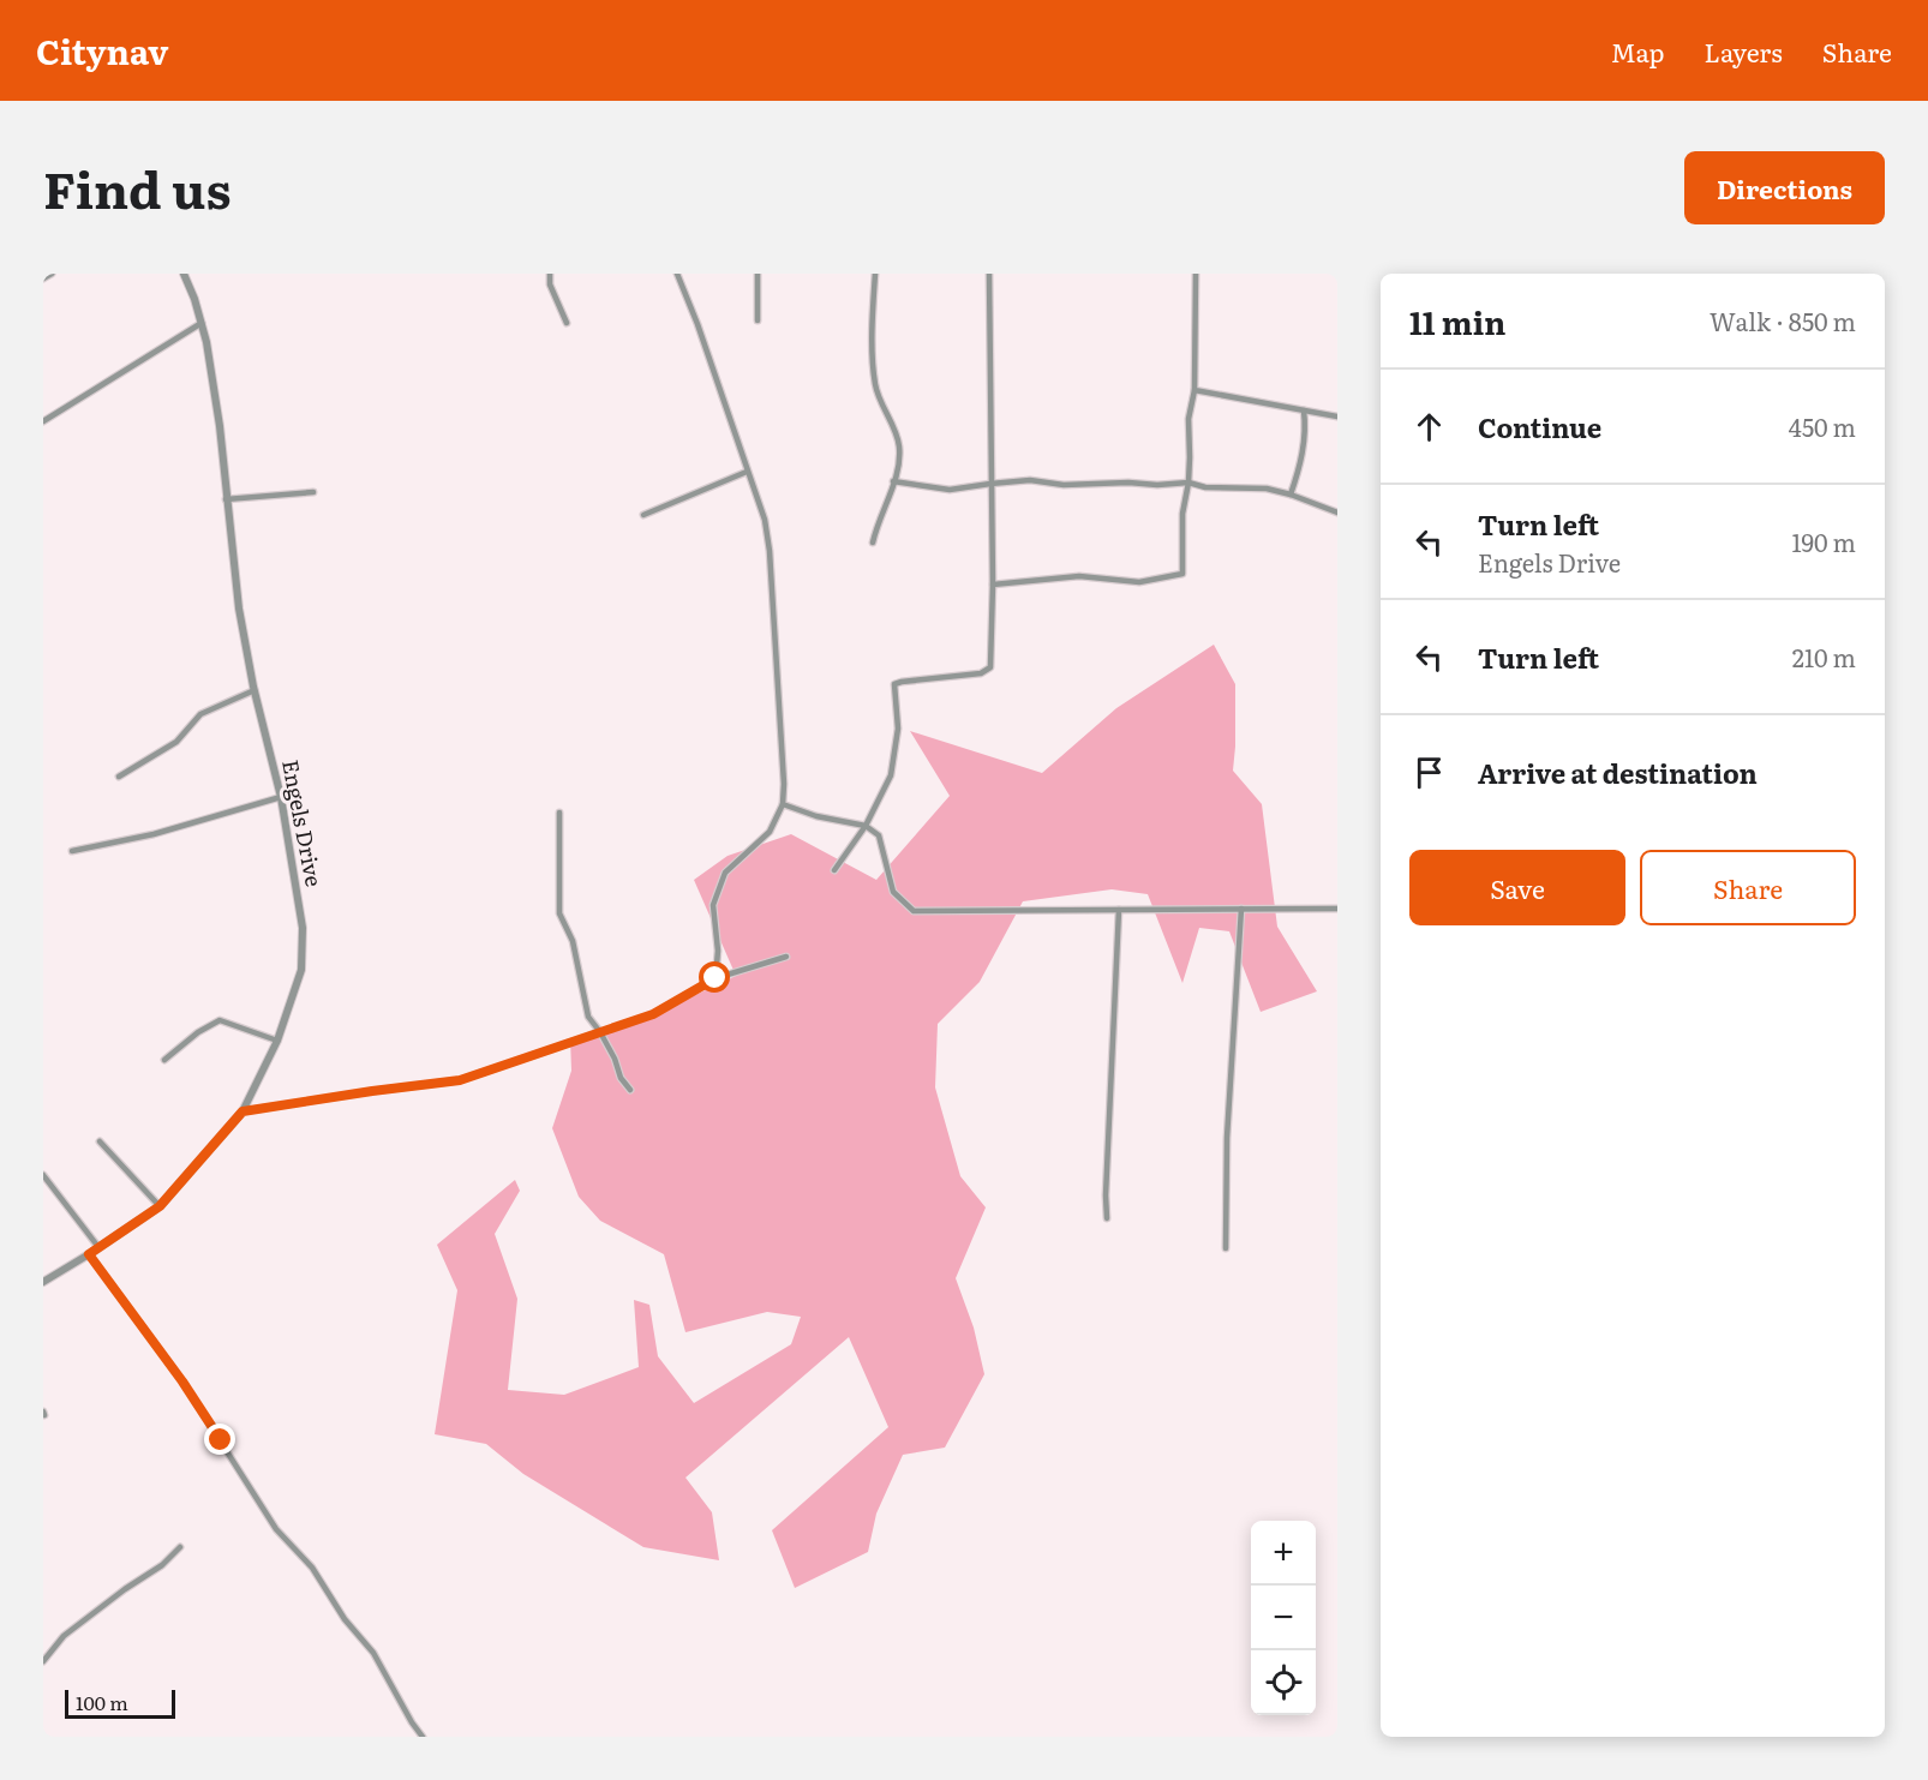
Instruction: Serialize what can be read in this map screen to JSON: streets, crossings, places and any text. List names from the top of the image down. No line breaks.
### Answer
{"streets":{"street":["Engels Drive"]},"scale_bar":"100 m","page":{"header":"Citynav","nav":["Map","Layers","Share"],"title":"Find us","buttons":["Directions",["Save","Share"]],"heading":["11 min","Walk · 850 m"],"list":[["Continue","450 m"],["Turn left","Engels Drive","190 m"],["Turn left","210 m"],"Arrive at destination"],"map_buttons":["+","−"],"scale":"100 m"}}
